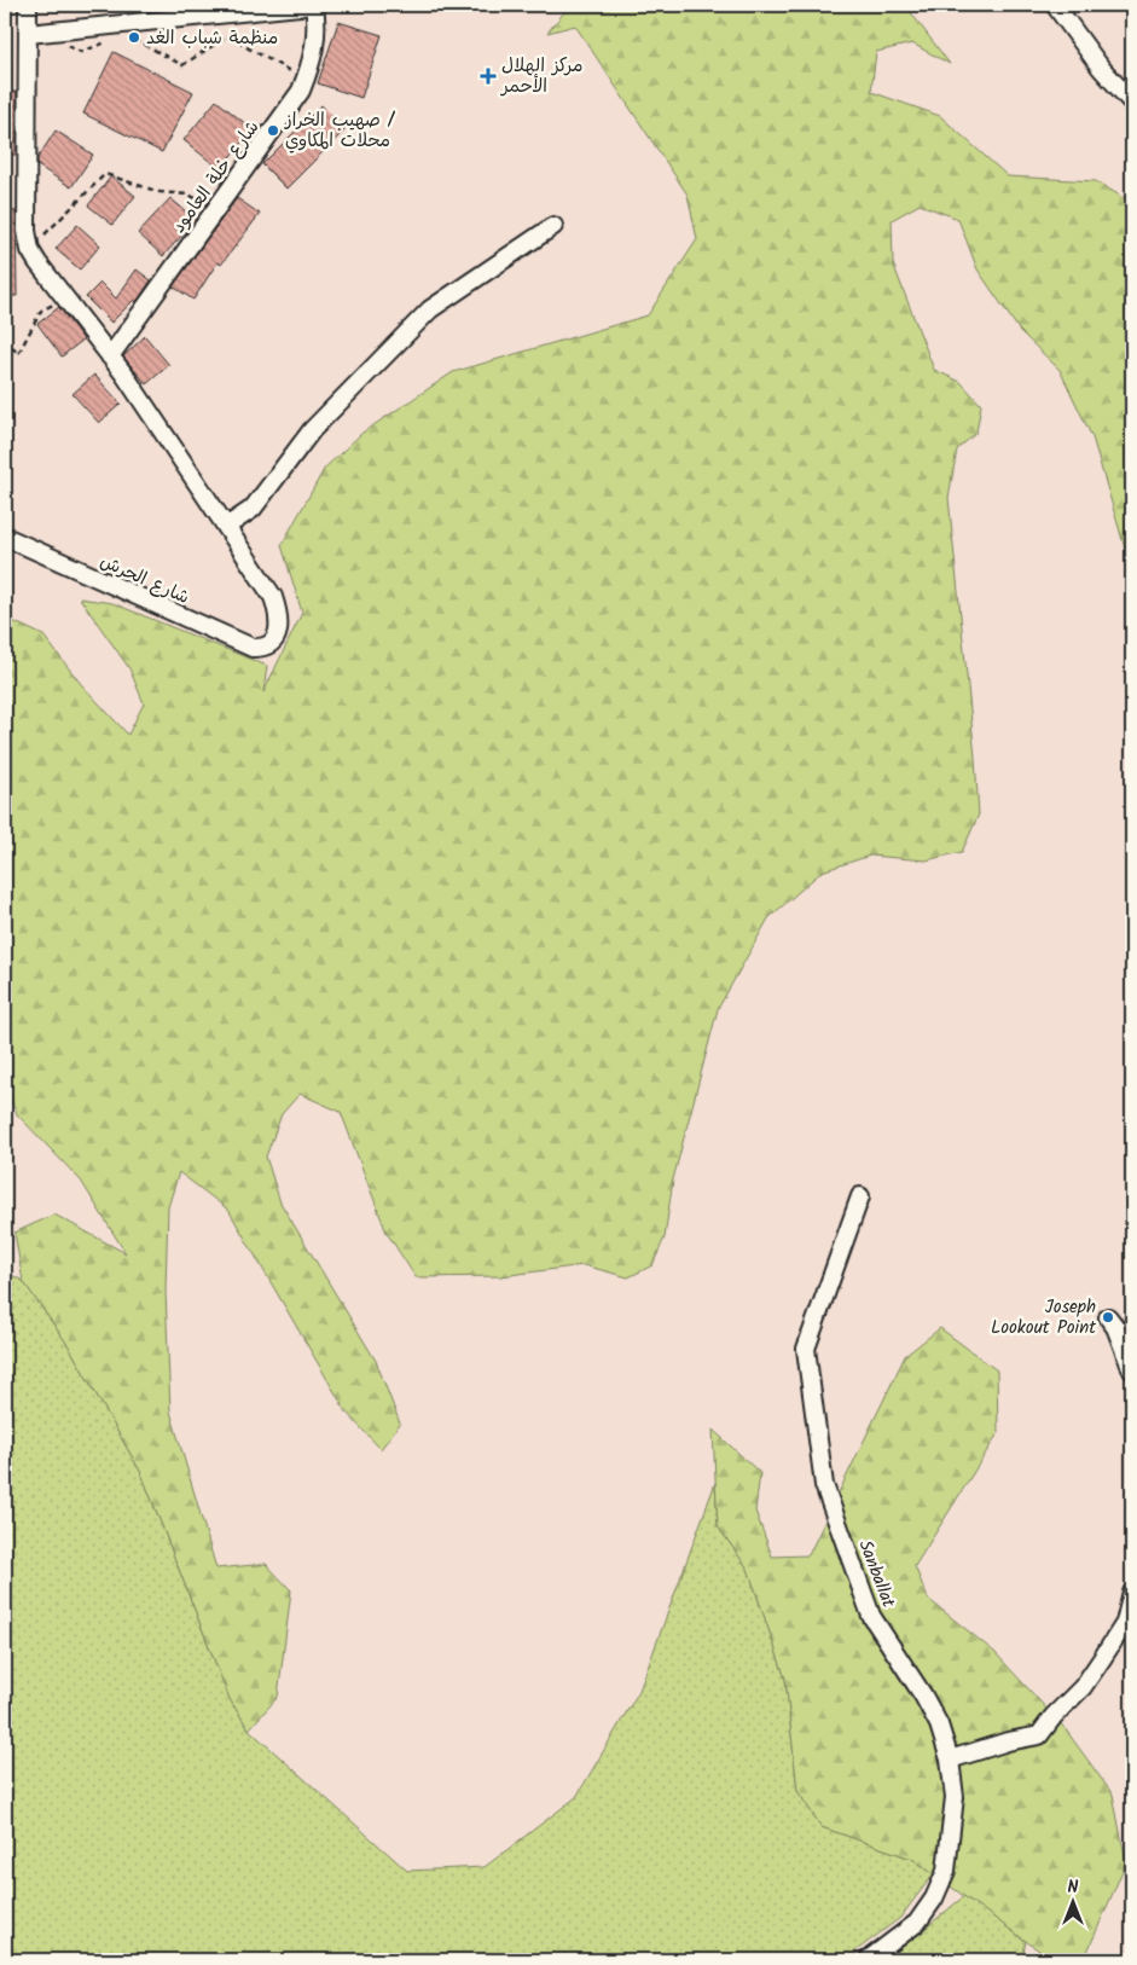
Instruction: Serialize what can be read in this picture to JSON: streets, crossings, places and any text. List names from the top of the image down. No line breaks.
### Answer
{"streets":{"street":["شارع خلة العامود","شارع الحرش","Sanballat"]},"places":{"other":["منظمة شباب الغد","صهيب الخراز / محلات المكاوي","Joseph Lookout Point"],"health":["مركز الهلال الأحمر"]},"north":"top"}
